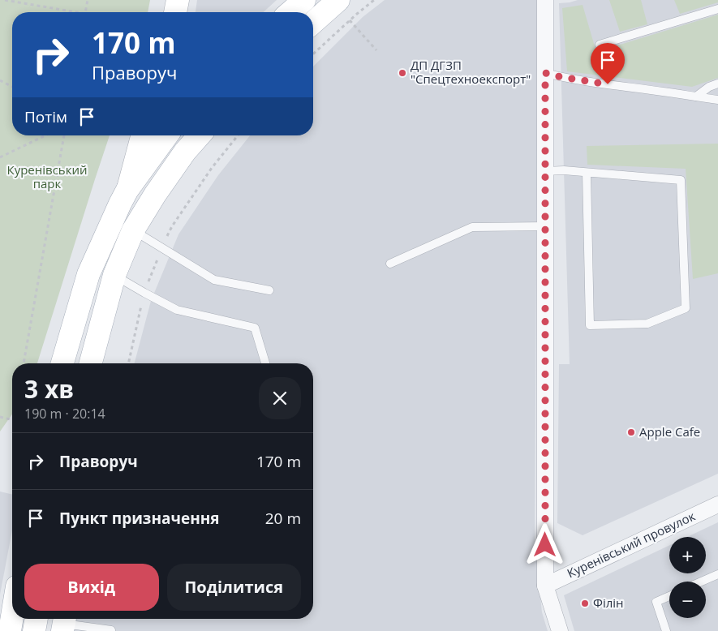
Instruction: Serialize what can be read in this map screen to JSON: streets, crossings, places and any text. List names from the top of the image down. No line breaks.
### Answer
{"streets":{"street":["Куренівський провулок"]},"parks":["Куренівський парк"],"places":["ДП ДГЗП \"Спецтехноекспорт\"","Apple Cafe","Філін"],"page":{"turn":["170 m","Праворуч"],"then":"Потім","heading":["3 хв","190 m · 20:14"],"list":[{"name":"Праворуч","value":"170 m"},{"name":"Пункт призначення","value":"20 m"}],"map_buttons":["+","−"],"buttons":["Вихід","Поділитися"]}}
